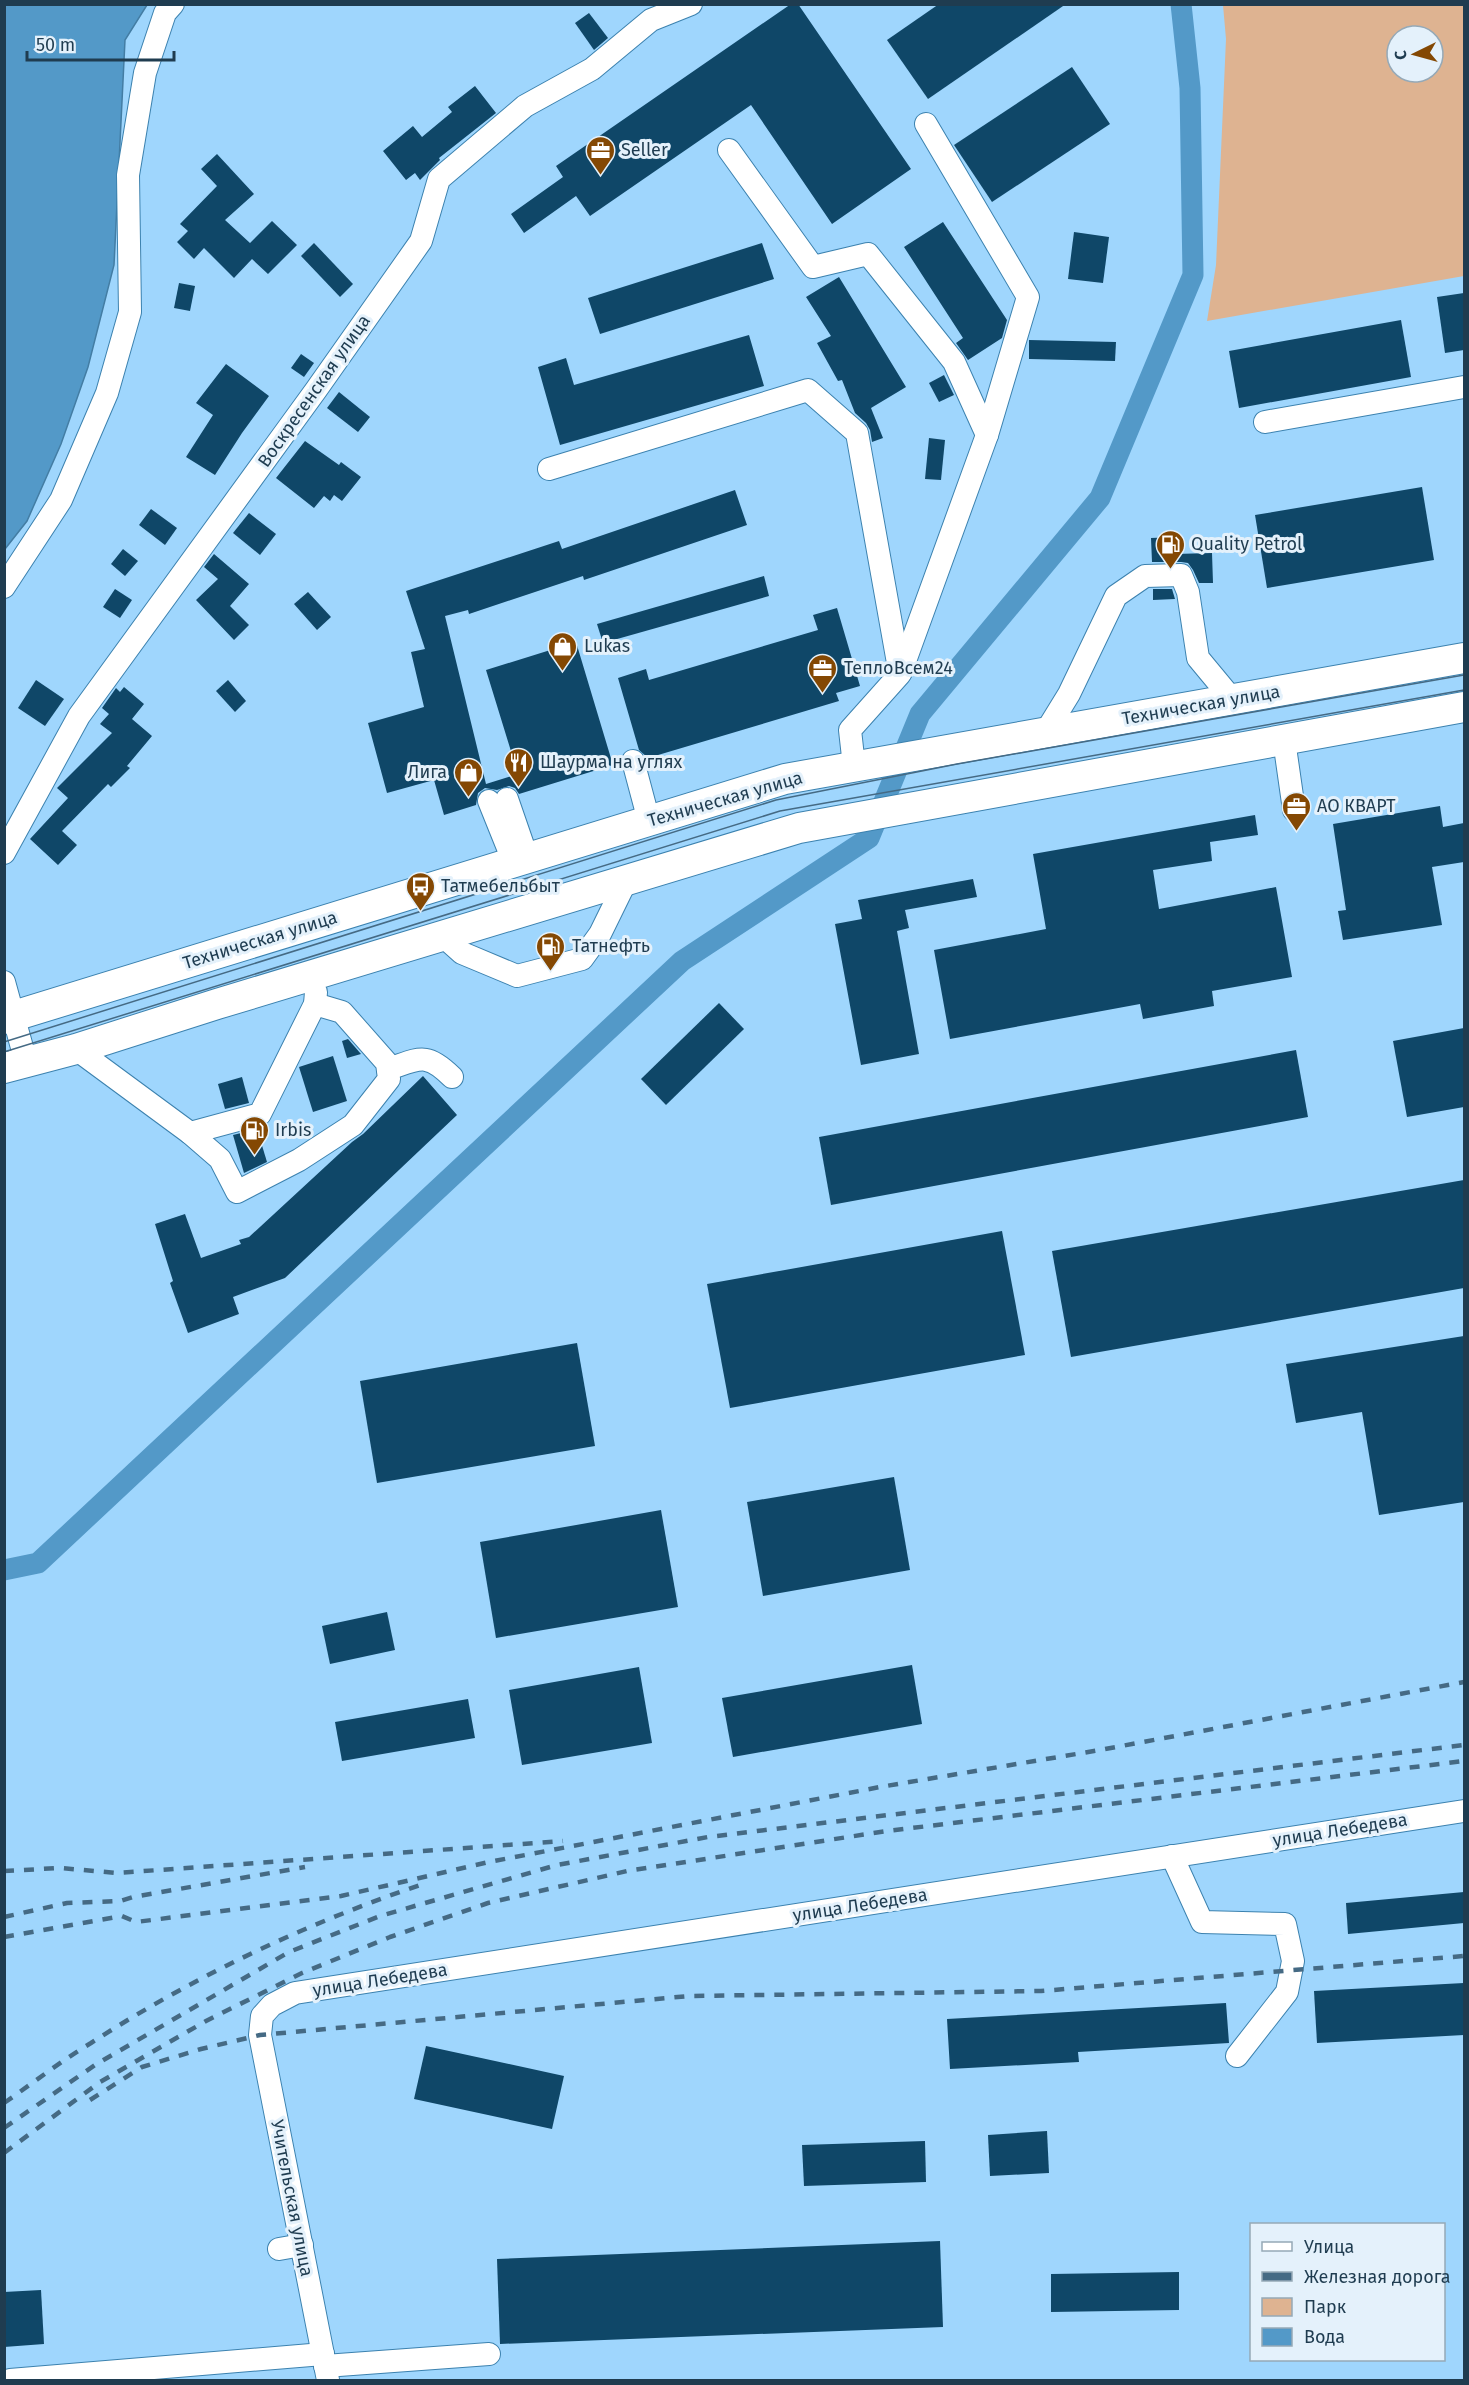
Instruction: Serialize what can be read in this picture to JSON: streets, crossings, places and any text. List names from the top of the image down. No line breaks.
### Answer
{"streets":{"main road":["Техническая улица"],"street":["Воскресенская улица","улица Лебедева","Учительская улица"]},"crossings":[["улица Лебедева","Учительская улица"]],"places":{"office":["Seller","ТеплоВсем24","АО КВАРТ"],"fuel station":["Quality Petrol","Татнефть","Irbis"],"shop":["Lukas","Лига"],"restaurant":["Шаурма на углях"],"bus stop":["Татмебельбыт"]},"legend":["Улица","Железная дорога","Парк","Вода"],"scale_bar":"50 m","north":"left"}
